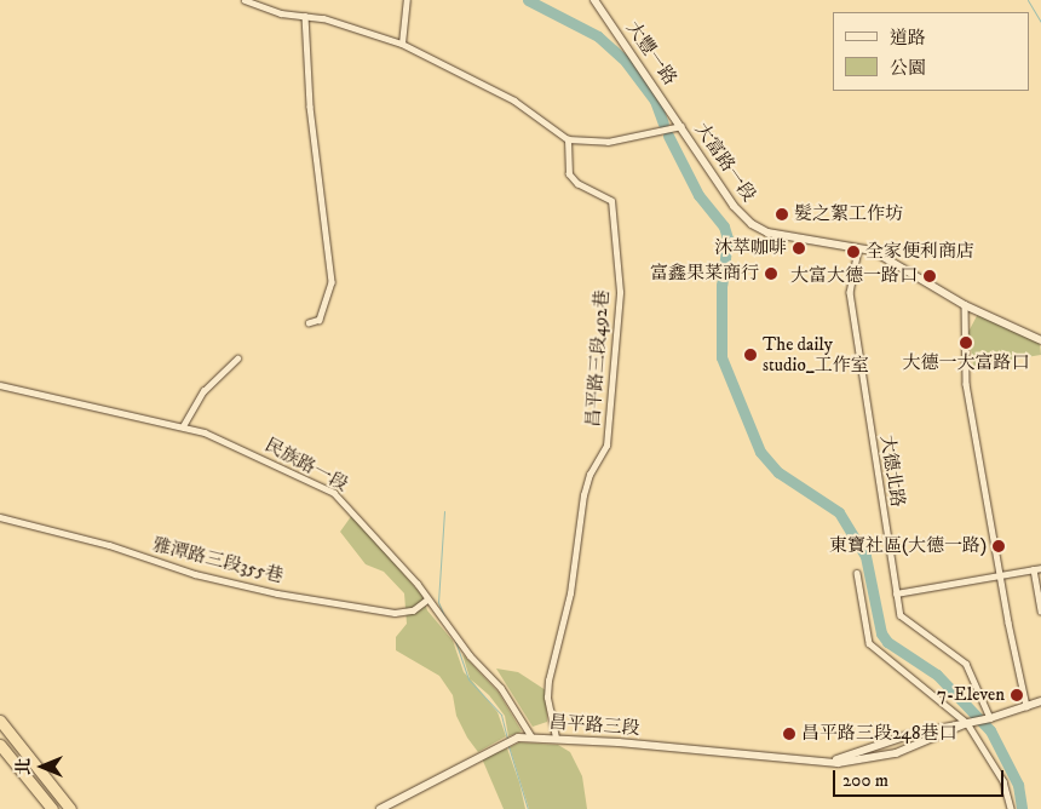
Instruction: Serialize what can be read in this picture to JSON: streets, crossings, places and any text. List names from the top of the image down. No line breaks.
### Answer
{"streets":{"street":["大豐一路","大富路一段","昌平路三段492巷","民族路一段","大德北路","雅潭路三段355巷","昌平路三段"]},"crossings":[["大豐一路","大富路一段"],["大富路一段","昌平路三段492巷"],["大富路一段","大德北路"],["昌平路三段492巷","昌平路三段"],["民族路一段","雅潭路三段355巷"],["民族路一段","昌平路三段"],["大德北路","昌平路三段"]],"places":["髮之絮工作坊","沐萃咖啡","全家便利商店","富鑫果菜商行","大富大德一路口","大德一大富路口","The daily studio_工作室","東寶社區(大德一路)","7-Eleven","昌平路三段248巷口"],"legend":["道路","公園"],"scale_bar":"200 m","north":"left"}
